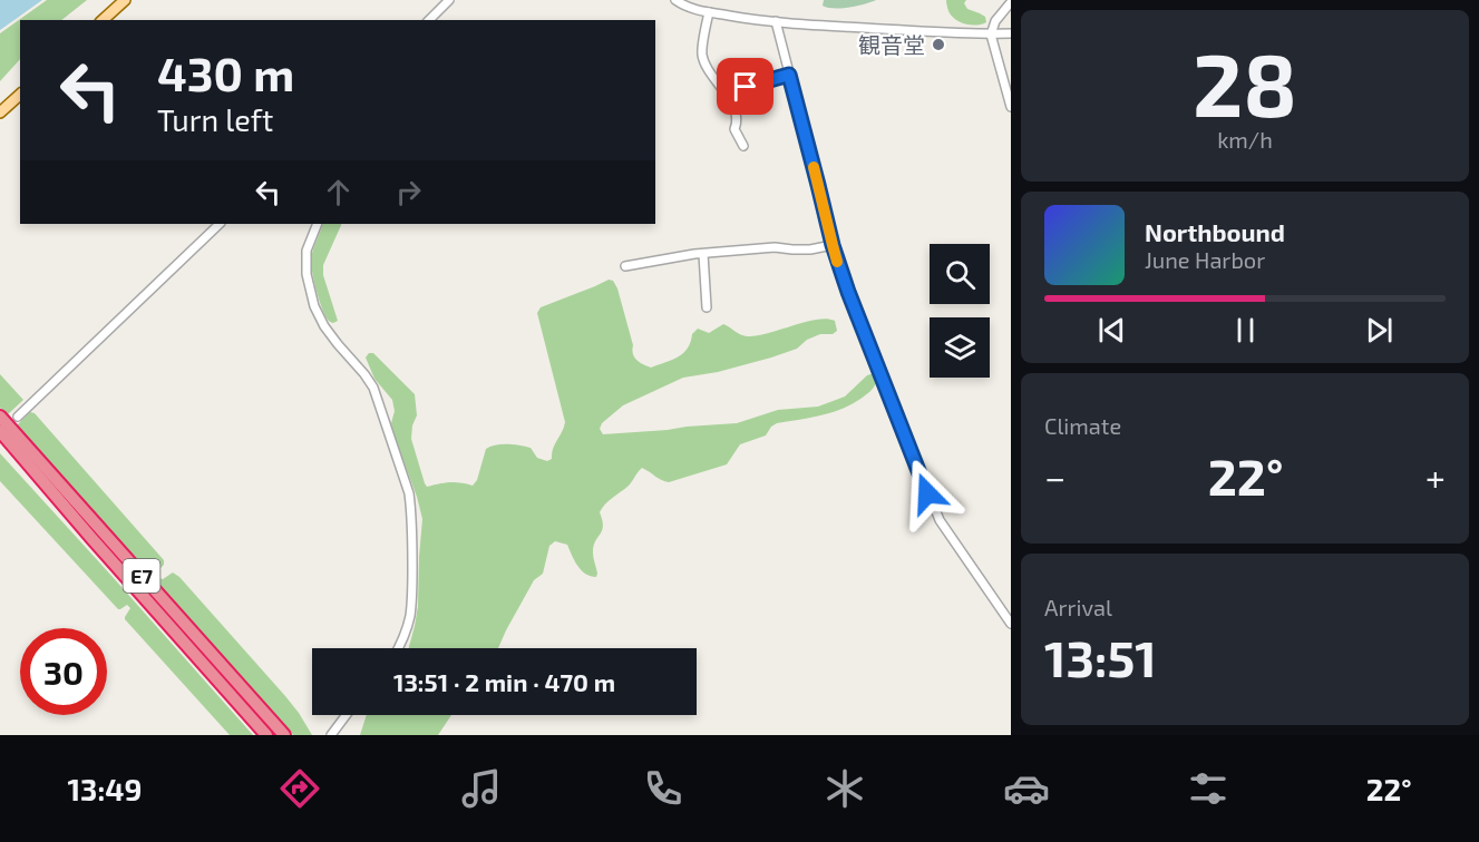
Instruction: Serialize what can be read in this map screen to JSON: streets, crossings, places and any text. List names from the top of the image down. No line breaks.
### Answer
{"streets":{"highway":["E7"]},"places":["観音堂"],"page":{"tile":[["28","km/h"],"Climate",["Arrival","13:51"]],"turn":["430 m","Turn left"],"song":["Northbound","June Harbor"],"heat":["−","22°","+"],"limit":"30","trip":"13:51 · 2 min · 470 m","tabs":["13:49","22°"]}}
